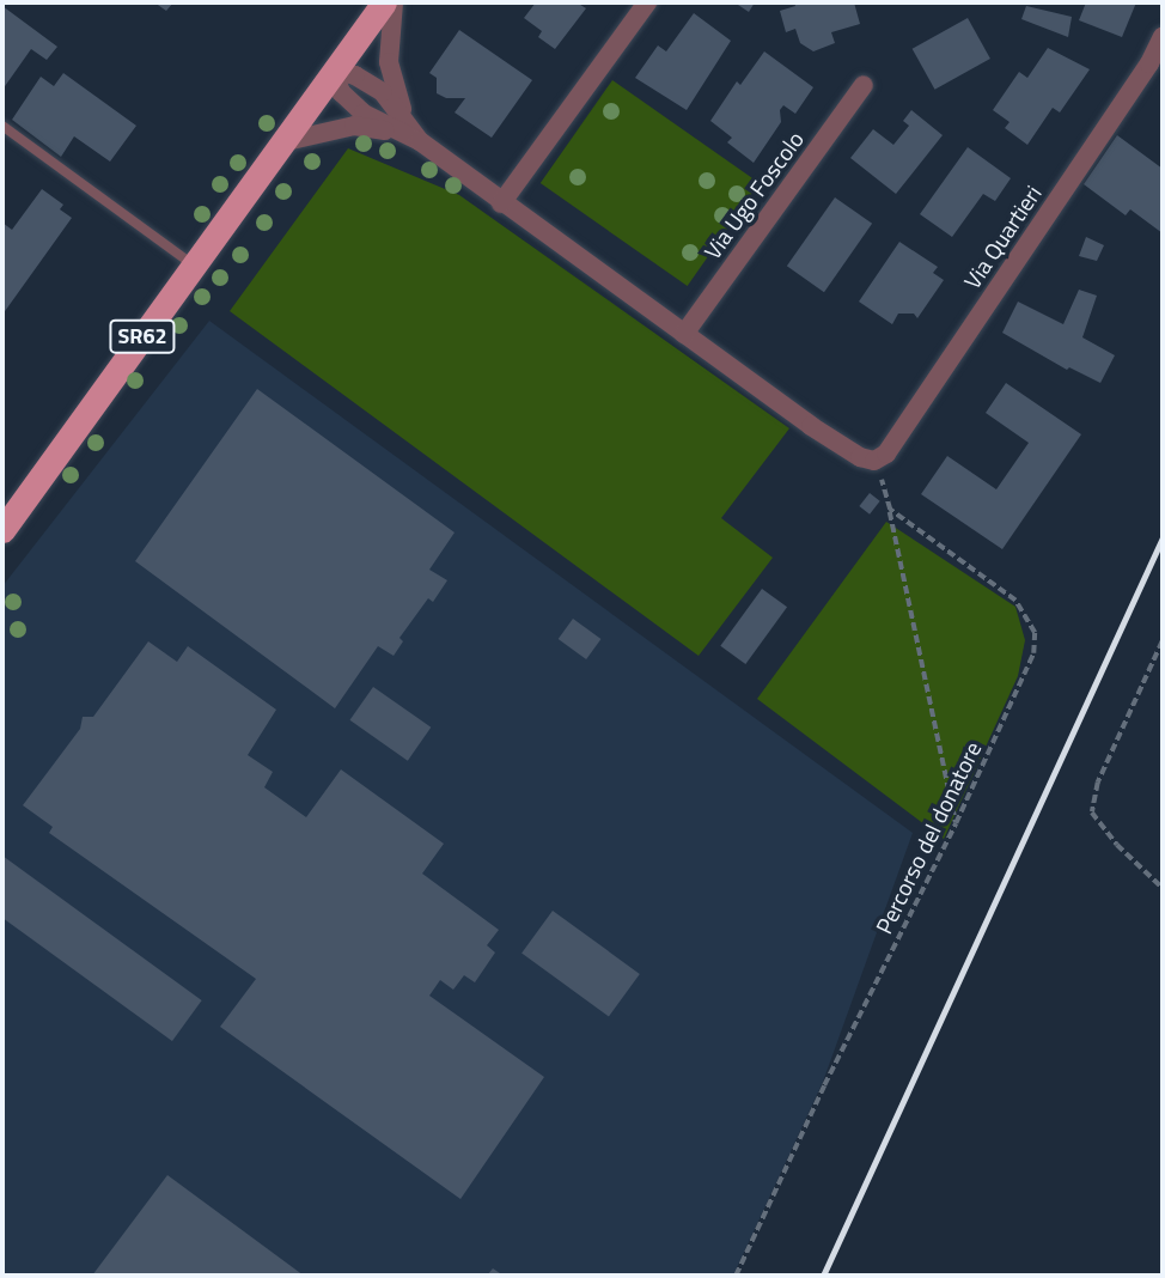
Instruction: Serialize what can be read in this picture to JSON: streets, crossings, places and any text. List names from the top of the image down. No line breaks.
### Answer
{"streets":{"main road":["SR62"],"street":["Via Ugo Foscolo","Via Quartieri"],"path":["Percorso del donatore"]}}
